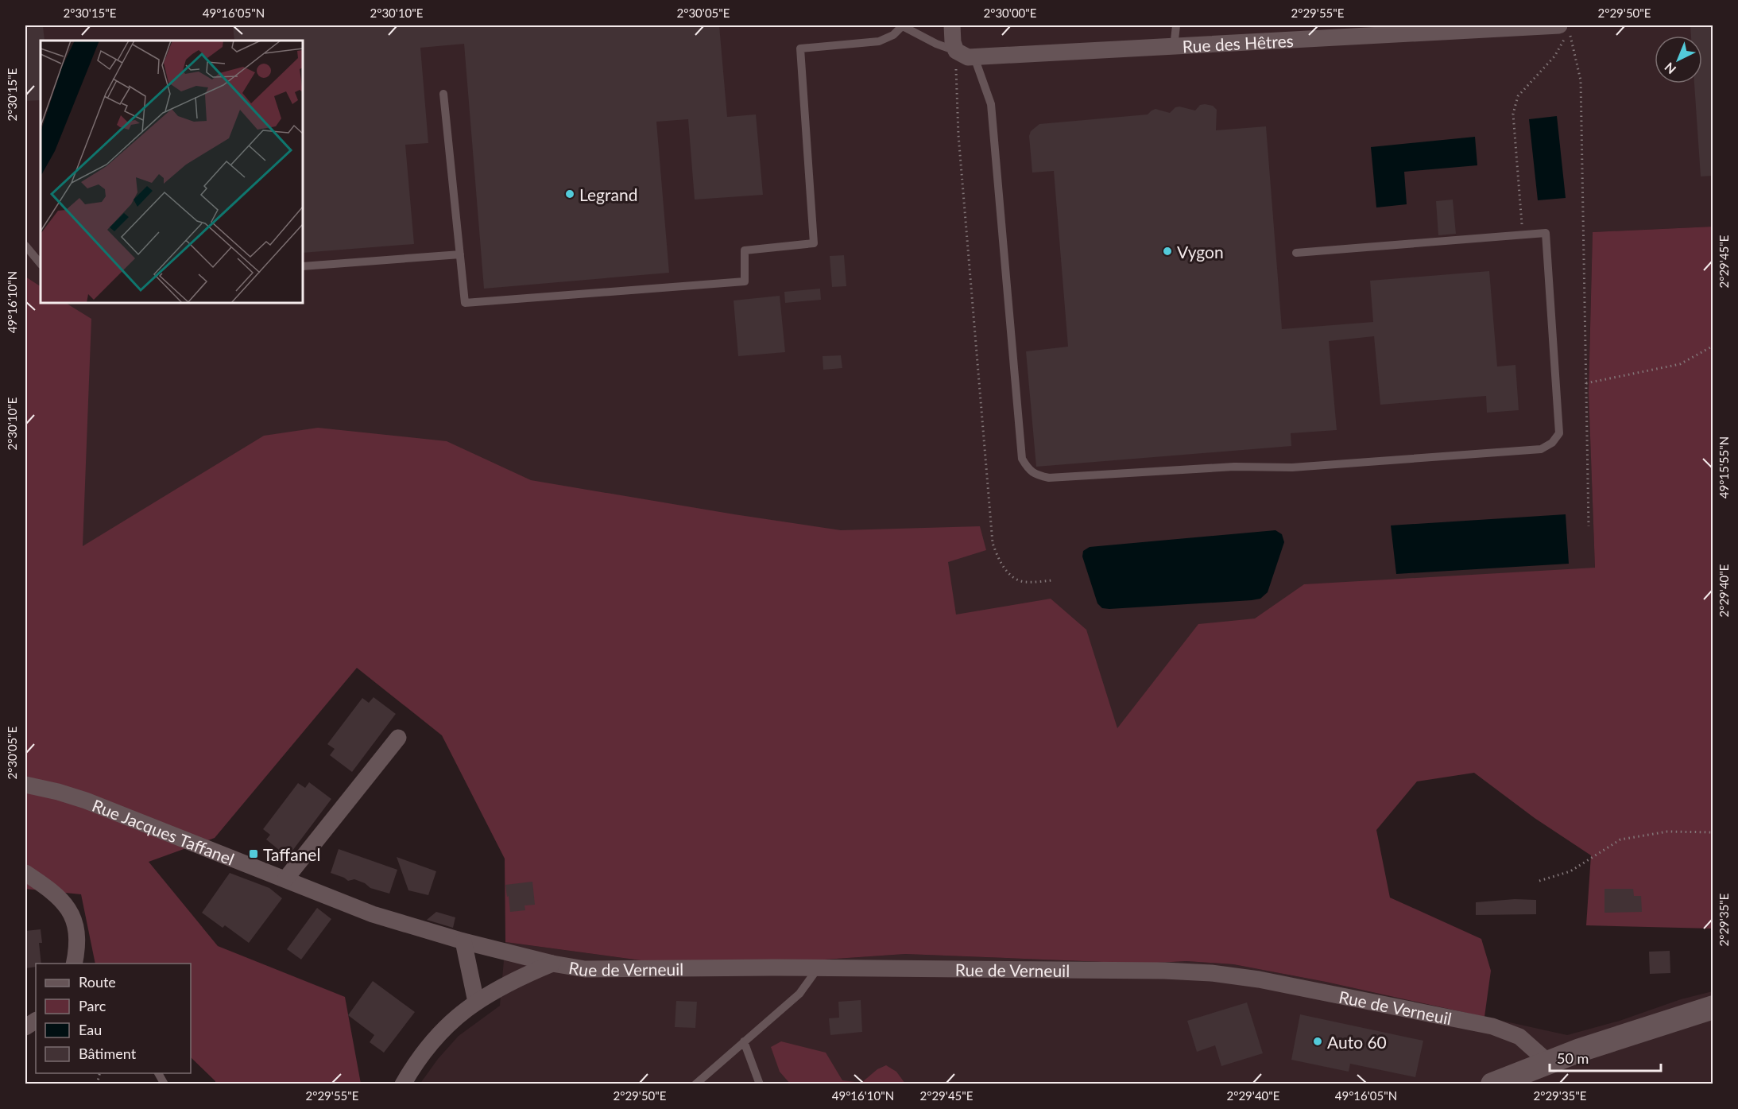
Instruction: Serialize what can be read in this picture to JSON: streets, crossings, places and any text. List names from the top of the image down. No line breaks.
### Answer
{"streets":{"street":["Rue des Hêtres","Rue Jacques Taffanel","Rue de Verneuil"]},"crossings":[["Rue Jacques Taffanel","Rue de Verneuil"]],"places":{"other":["Legrand","Vygon","Auto 60"],"transit":["Taffanel"]},"legend":["Route","Parc","Eau","Bâtiment"],"scale_bar":"50 m","north":"bottom left","coordinates":["2°30'15\"E","49°16'05\"N","2°30'10\"E","2°30'05\"E","2°30'00\"E","2°29'55\"E","2°29'50\"E","2°29'45\"E","49°16'10\"N","49°15'55\"N","2°29'40\"E","2°29'35\"E"]}
